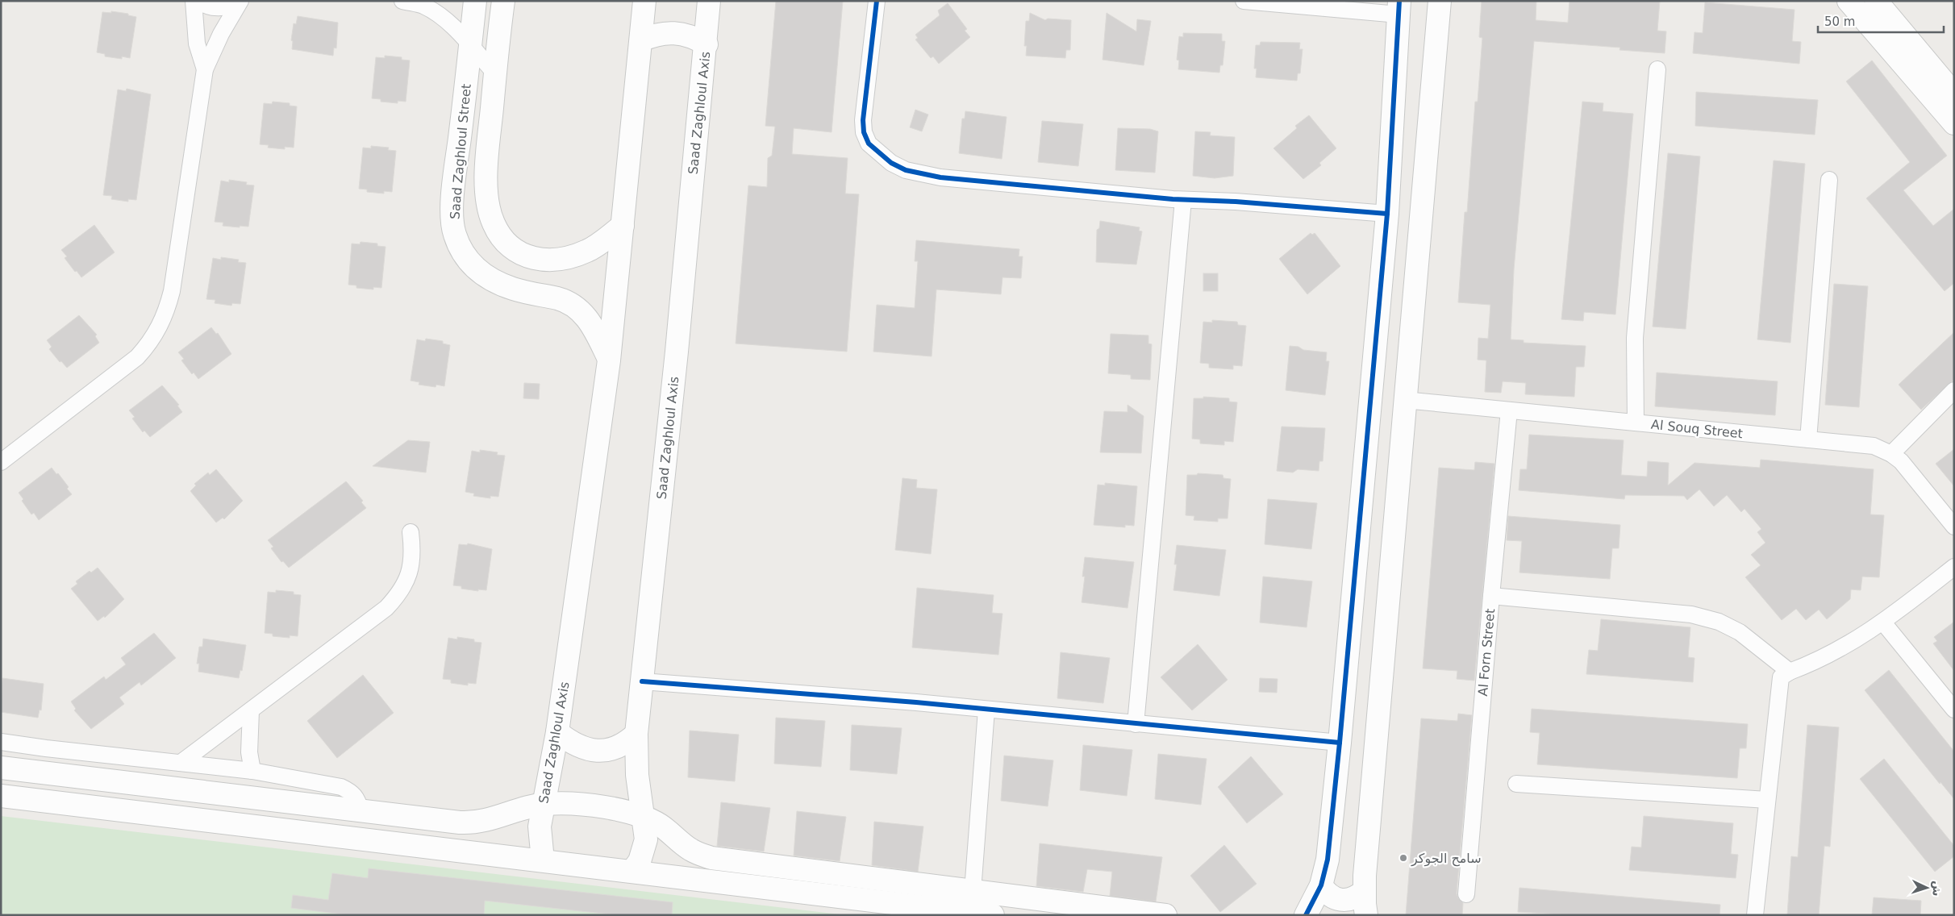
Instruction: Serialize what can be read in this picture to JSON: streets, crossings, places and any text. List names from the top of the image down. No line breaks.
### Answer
{"streets":{"main road":["Saad Zaghloul Axis","Saad Zaghloul Street"],"street":["Al Souq Street","Al Forn Street"]},"crossings":[["Saad Zaghloul Axis","Saad Zaghloul Street"],["Al Souq Street","Al Forn Street"]],"places":["سامح الجوكر"],"scale_bar":"50 m","north":"right"}
